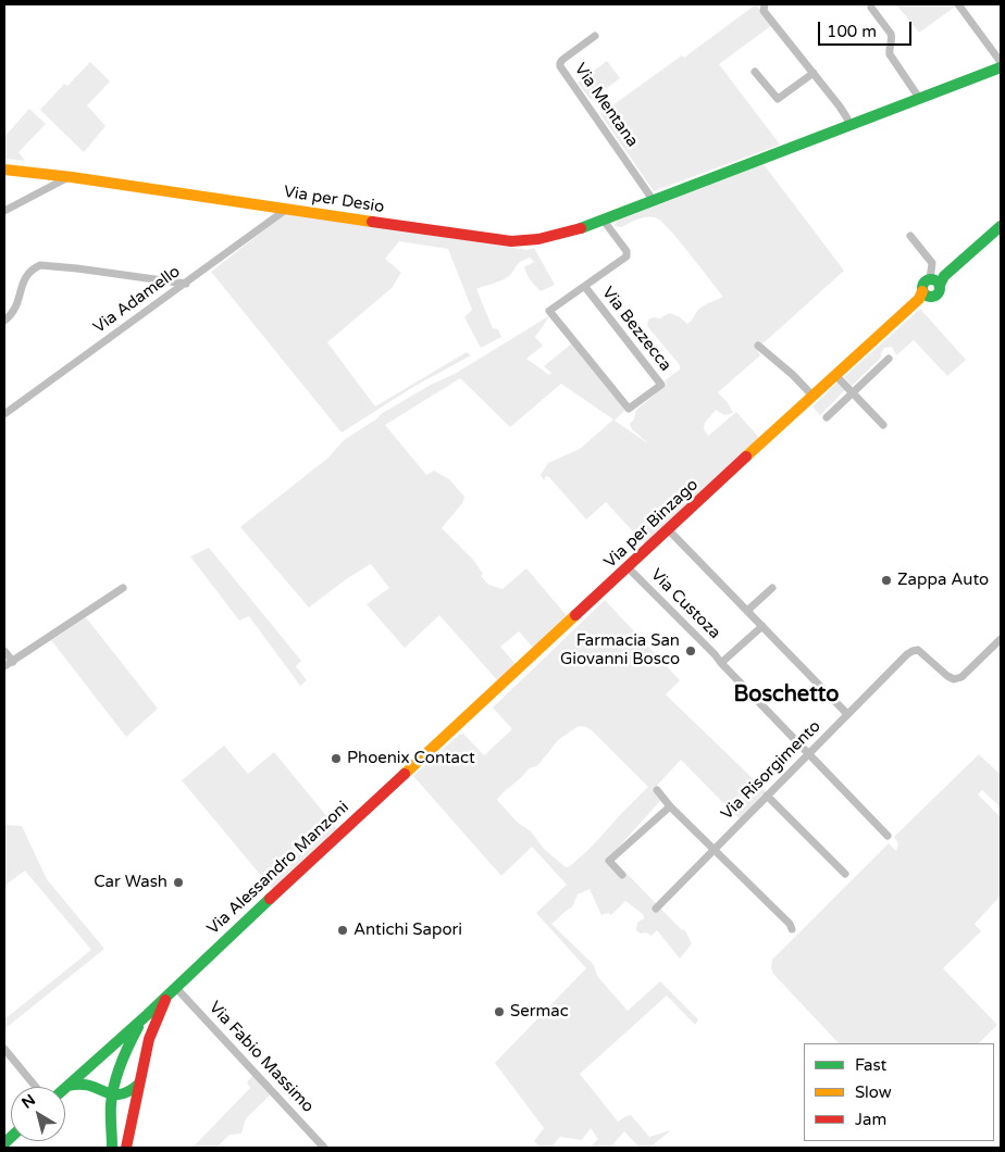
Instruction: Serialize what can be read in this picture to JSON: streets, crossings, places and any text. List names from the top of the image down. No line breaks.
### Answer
{"streets":{"main road":["Via per Desio","Via per Binzago","Via Alessandro Manzoni"],"street":["Via Mentana","Via Adamello","Via Bezzecca","Via Custoza","Via Risorgimento","Via Fabio Massimo"]},"crossings":[["Via Mentana","Via per Desio"],["Via per Desio","Via Adamello"],["Via per Binzago","Via Custoza"],["Via per Binzago","Via Alessandro Manzoni"],["Via Custoza","Via Risorgimento"],["Via Alessandro Manzoni","Via Fabio Massimo"]],"districts":["Boschetto"],"places":["Zappa Auto","Farmacia San Giovanni Bosco","Phoenix Contact","Car Wash","Antichi Sapori","Sermac"],"legend":["Fast","Slow","Jam"],"scale_bar":"100 m","north":"top left"}
